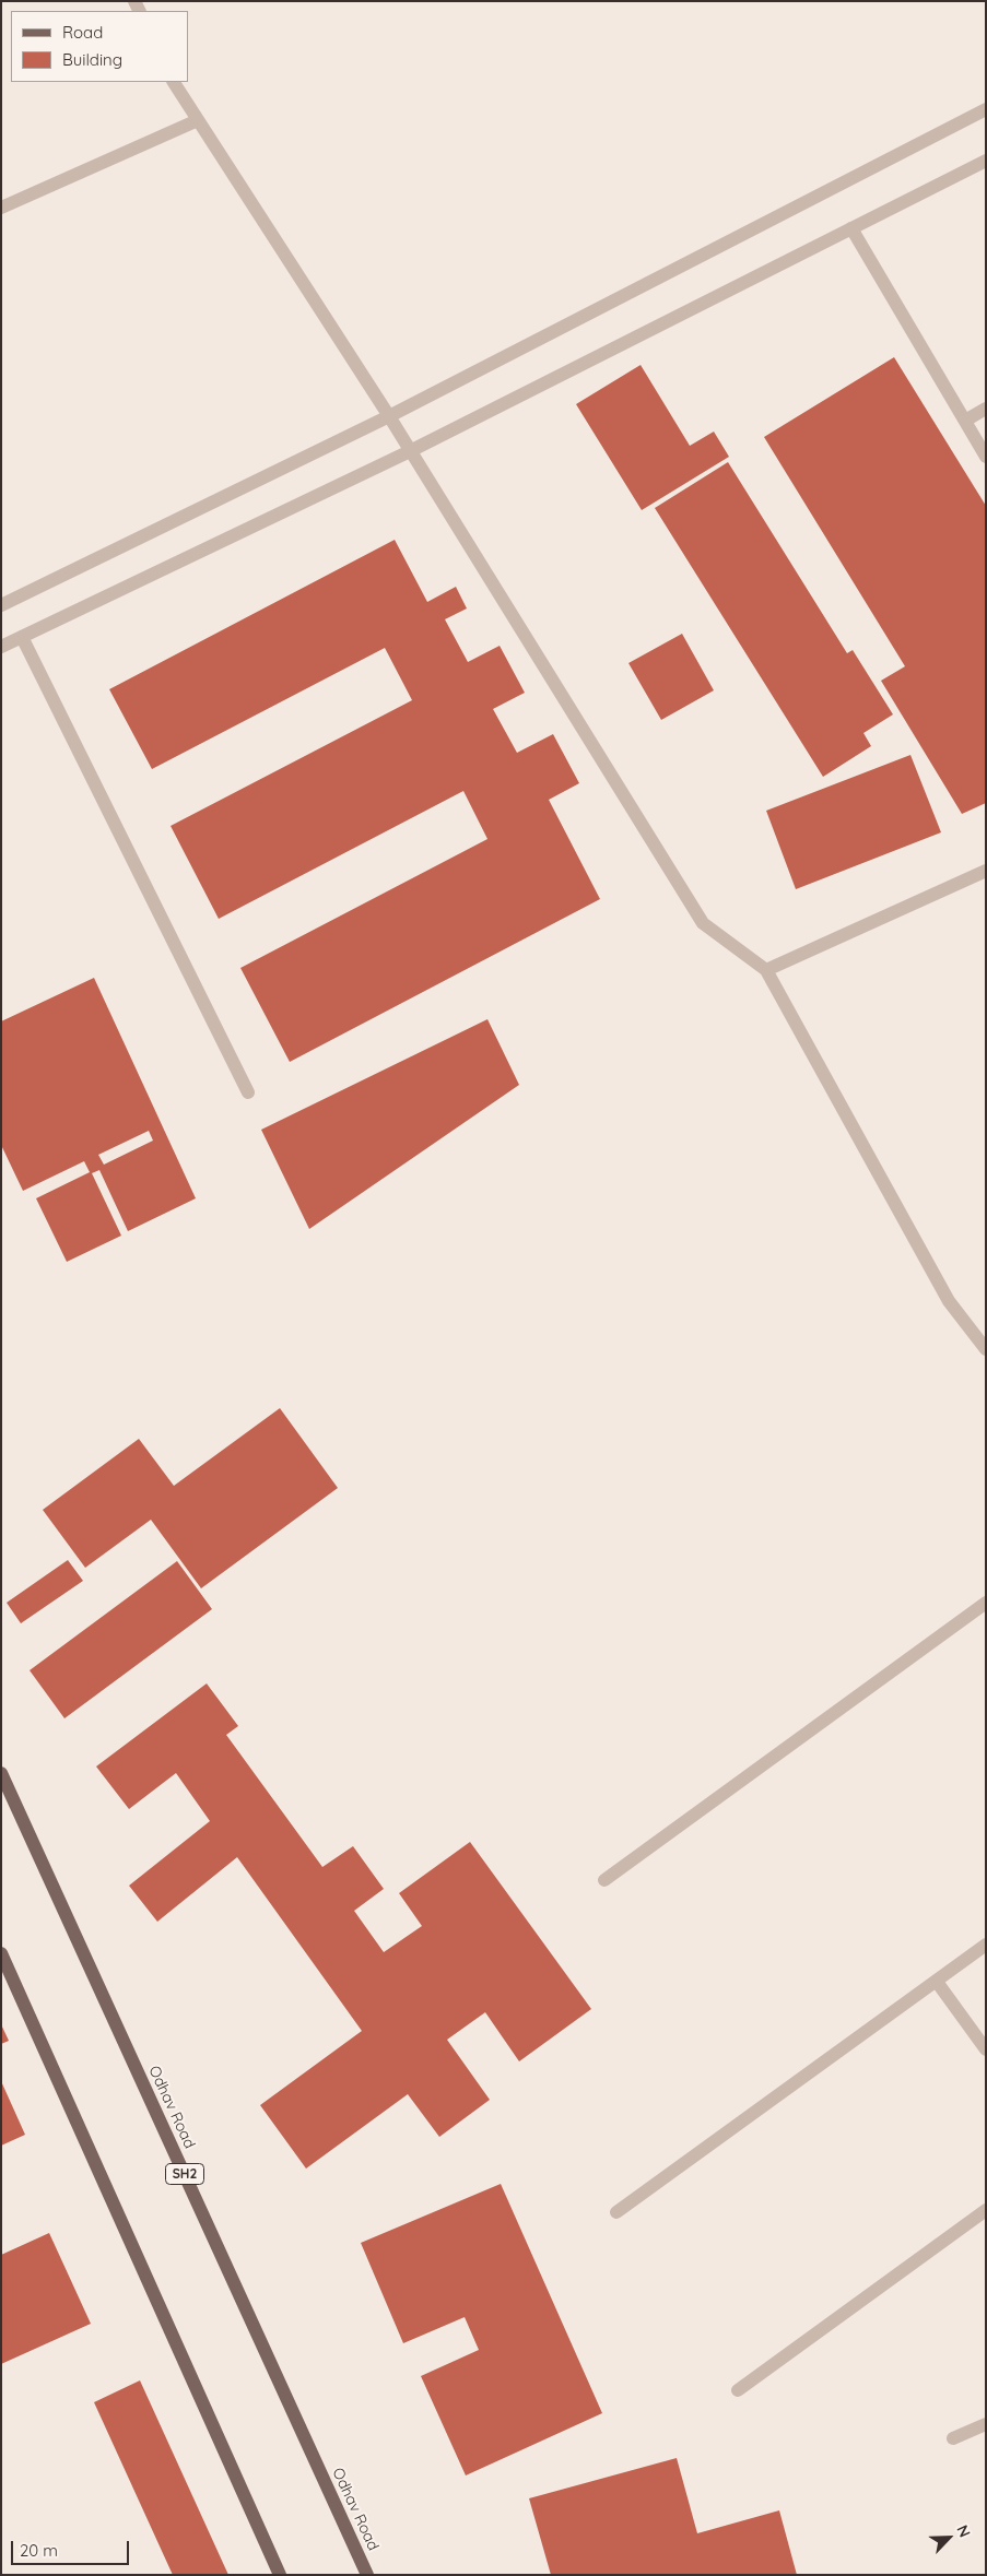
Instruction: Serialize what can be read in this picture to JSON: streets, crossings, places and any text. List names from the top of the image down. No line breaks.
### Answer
{"streets":{"main road":["Odhav Road","SH2"]},"legend":["Road","Building"],"scale_bar":"20 m","north":"top right"}
